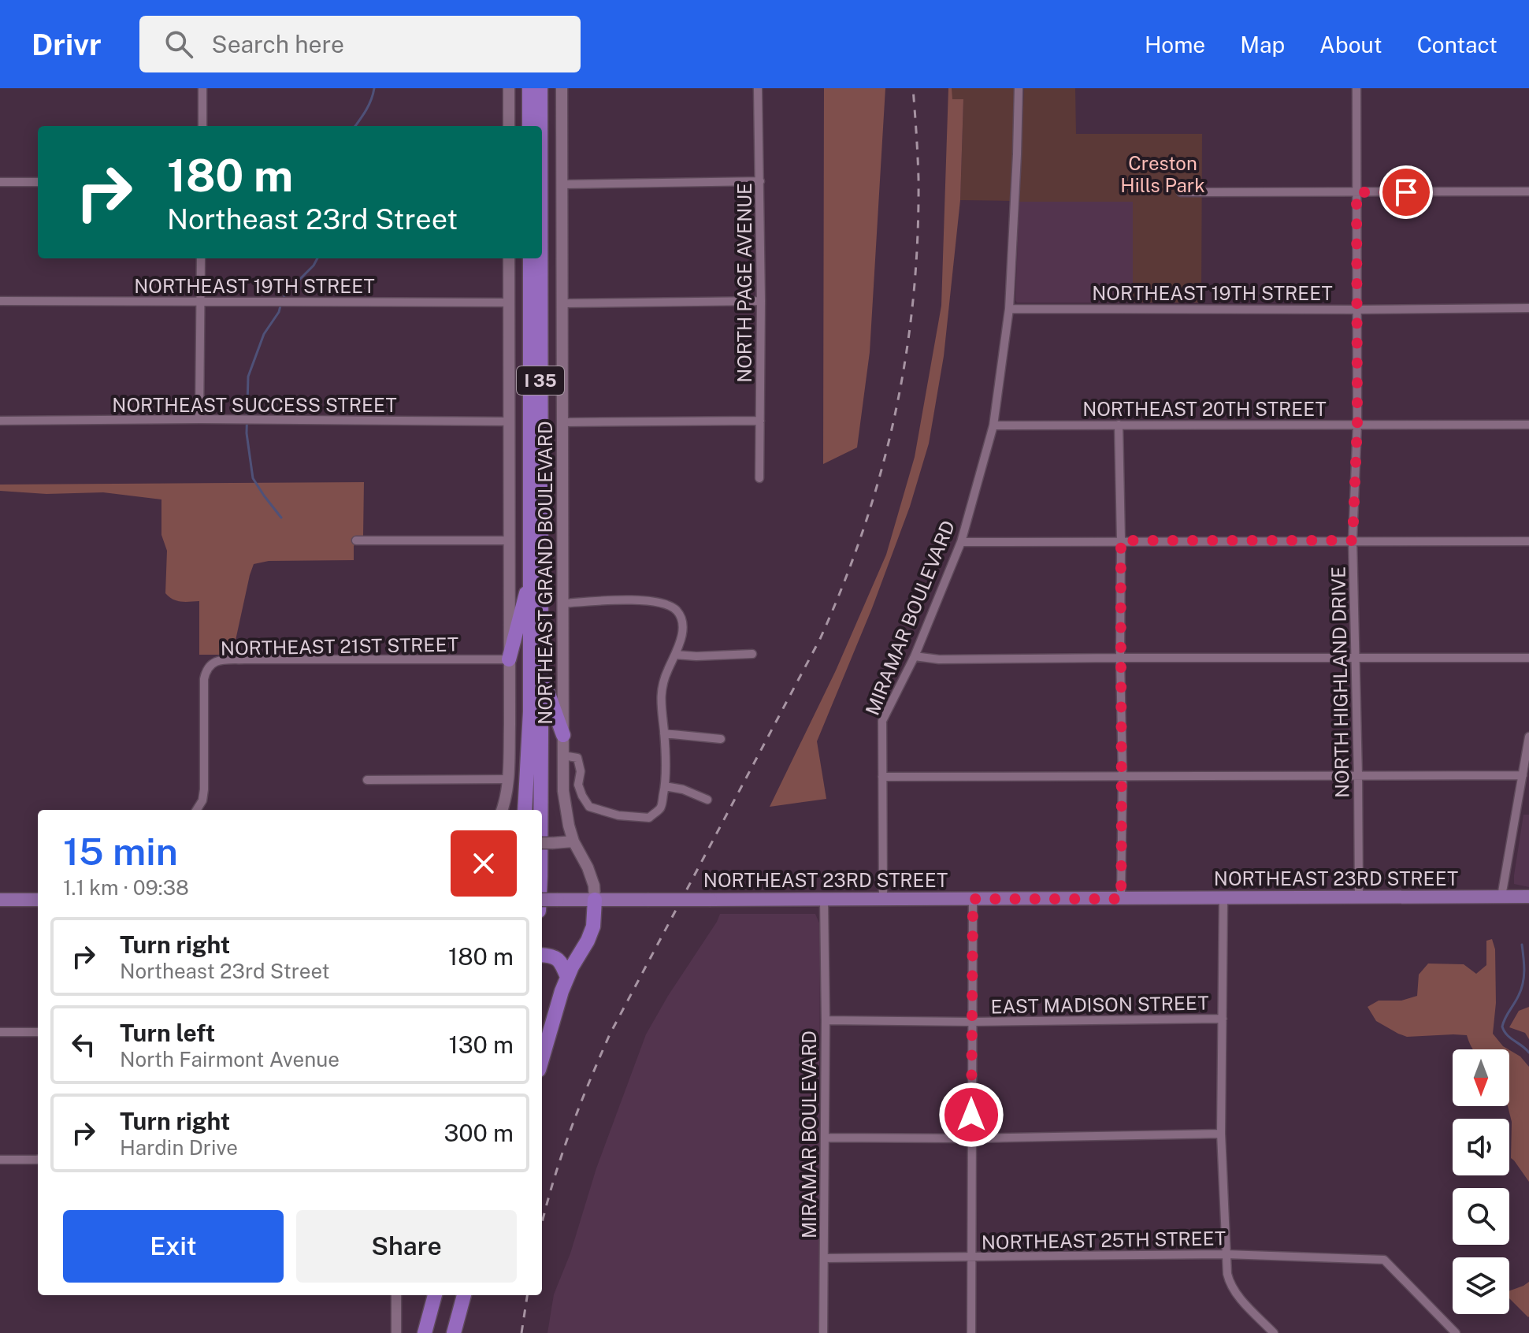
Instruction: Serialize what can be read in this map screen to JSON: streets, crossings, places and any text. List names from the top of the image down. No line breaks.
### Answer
{"streets":{"highway":["I 35"],"main road":["NORTHEAST GRAND BOULEVARD","NORTHEAST 23RD STREET"],"street":["NORTH PAGE AVENUE","NORTHEAST 19TH STREET","NORTHEAST SUCCESS STREET","NORTHEAST 20TH STREET","MIRAMAR BOULEVARD","NORTHEAST 21ST STREET","NORTH HIGHLAND DRIVE","EAST MADISON STREET","NORTHEAST 25TH STREET"]},"crossings":[["NORTHEAST 19TH STREET","NORTHEAST GRAND BOULEVARD"],["NORTHEAST 19TH STREET","MIRAMAR BOULEVARD"],["NORTHEAST 19TH STREET","NORTH HIGHLAND DRIVE"],["NORTHEAST SUCCESS STREET","NORTHEAST GRAND BOULEVARD"],["NORTHEAST 20TH STREET","MIRAMAR BOULEVARD"],["NORTHEAST 20TH STREET","NORTH HIGHLAND DRIVE"],["NORTHEAST GRAND BOULEVARD","NORTHEAST 21ST STREET"],["NORTHEAST GRAND BOULEVARD","NORTHEAST 23RD STREET"],["MIRAMAR BOULEVARD","NORTHEAST 23RD STREET"],["MIRAMAR BOULEVARD","EAST MADISON STREET"],["MIRAMAR BOULEVARD","NORTHEAST 25TH STREET"],["NORTH HIGHLAND DRIVE","NORTHEAST 23RD STREET"]],"parks":["Creston Hills Park"],"north":"bottom","page":{"header":"Drivr","search":"Search here","nav":["Home","Map","About","Contact"],"turn":["180 m","Northeast 23rd Street"],"heading":["15 min","1.1 km · 09:38"],"list":[{"name":"Turn right","note":"Northeast 23rd Street","value":"180 m"},{"name":"Turn left","note":"North Fairmont Avenue","value":"130 m"},{"name":"Turn right","note":"Hardin Drive","value":"300 m"}],"buttons":["Exit","Share"]}}
